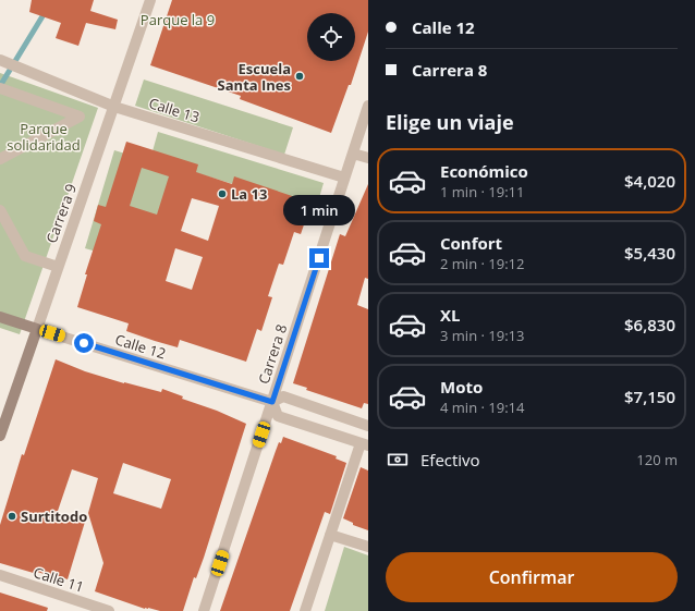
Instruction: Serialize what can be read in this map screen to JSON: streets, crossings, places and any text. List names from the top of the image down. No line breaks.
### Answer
{"streets":{"main road":["Carrera 9","Calle 12"],"street":["Calle 13","Carrera 8","Calle 11"]},"crossings":[["Calle 13","Carrera 9"],["Calle 13","Carrera 8"],["Carrera 9","Calle 12"],["Calle 12","Carrera 8"]],"parks":["Parque la 9","Parque solidaridad"],"places":["Escuela Santa Ines","La 13","Surtitodo"],"page":{"banner":["Calle 12","Carrera 8"],"heading":"Elige un viaje","list":[{"name":"Económico","note":"1 min · 19:11","value":"$4,020"},{"name":"Confort","note":"2 min · 19:12","value":"$5,430"},{"name":"XL","note":"3 min · 19:13","value":"$6,830"},{"name":"Moto","note":"4 min · 19:14","value":"$7,150"}],"bubble":"1 min","pay":["Efectivo","120 m"],"buttons":"Confirmar"}}
